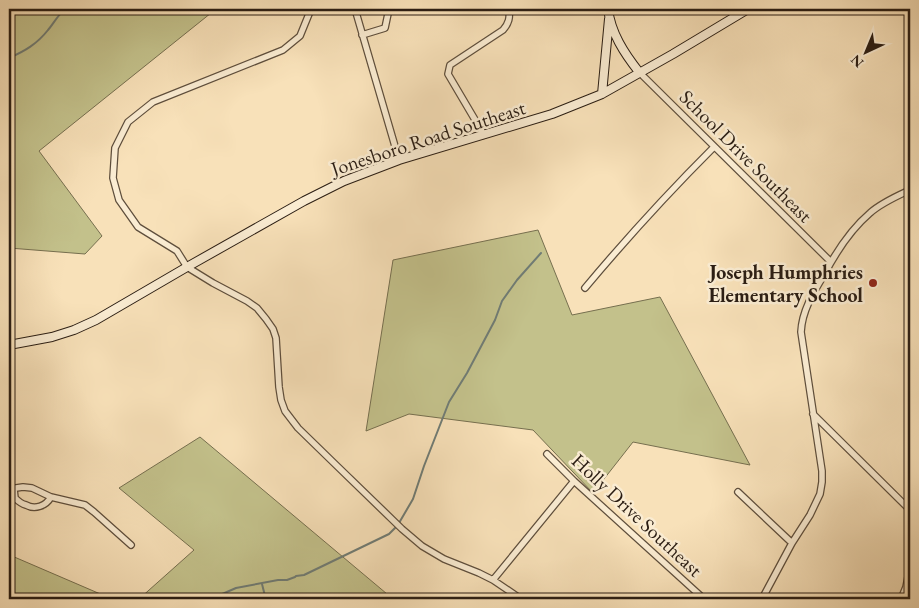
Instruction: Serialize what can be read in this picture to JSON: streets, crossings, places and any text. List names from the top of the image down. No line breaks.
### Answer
{"streets":{"main road":["Jonesboro Road Southeast"],"street":["School Drive Southeast","Holly Drive Southeast"]},"crossings":[["Jonesboro Road Southeast","School Drive Southeast"]],"places":["Joseph Humphries Elementary School"],"north":"bottom left"}
